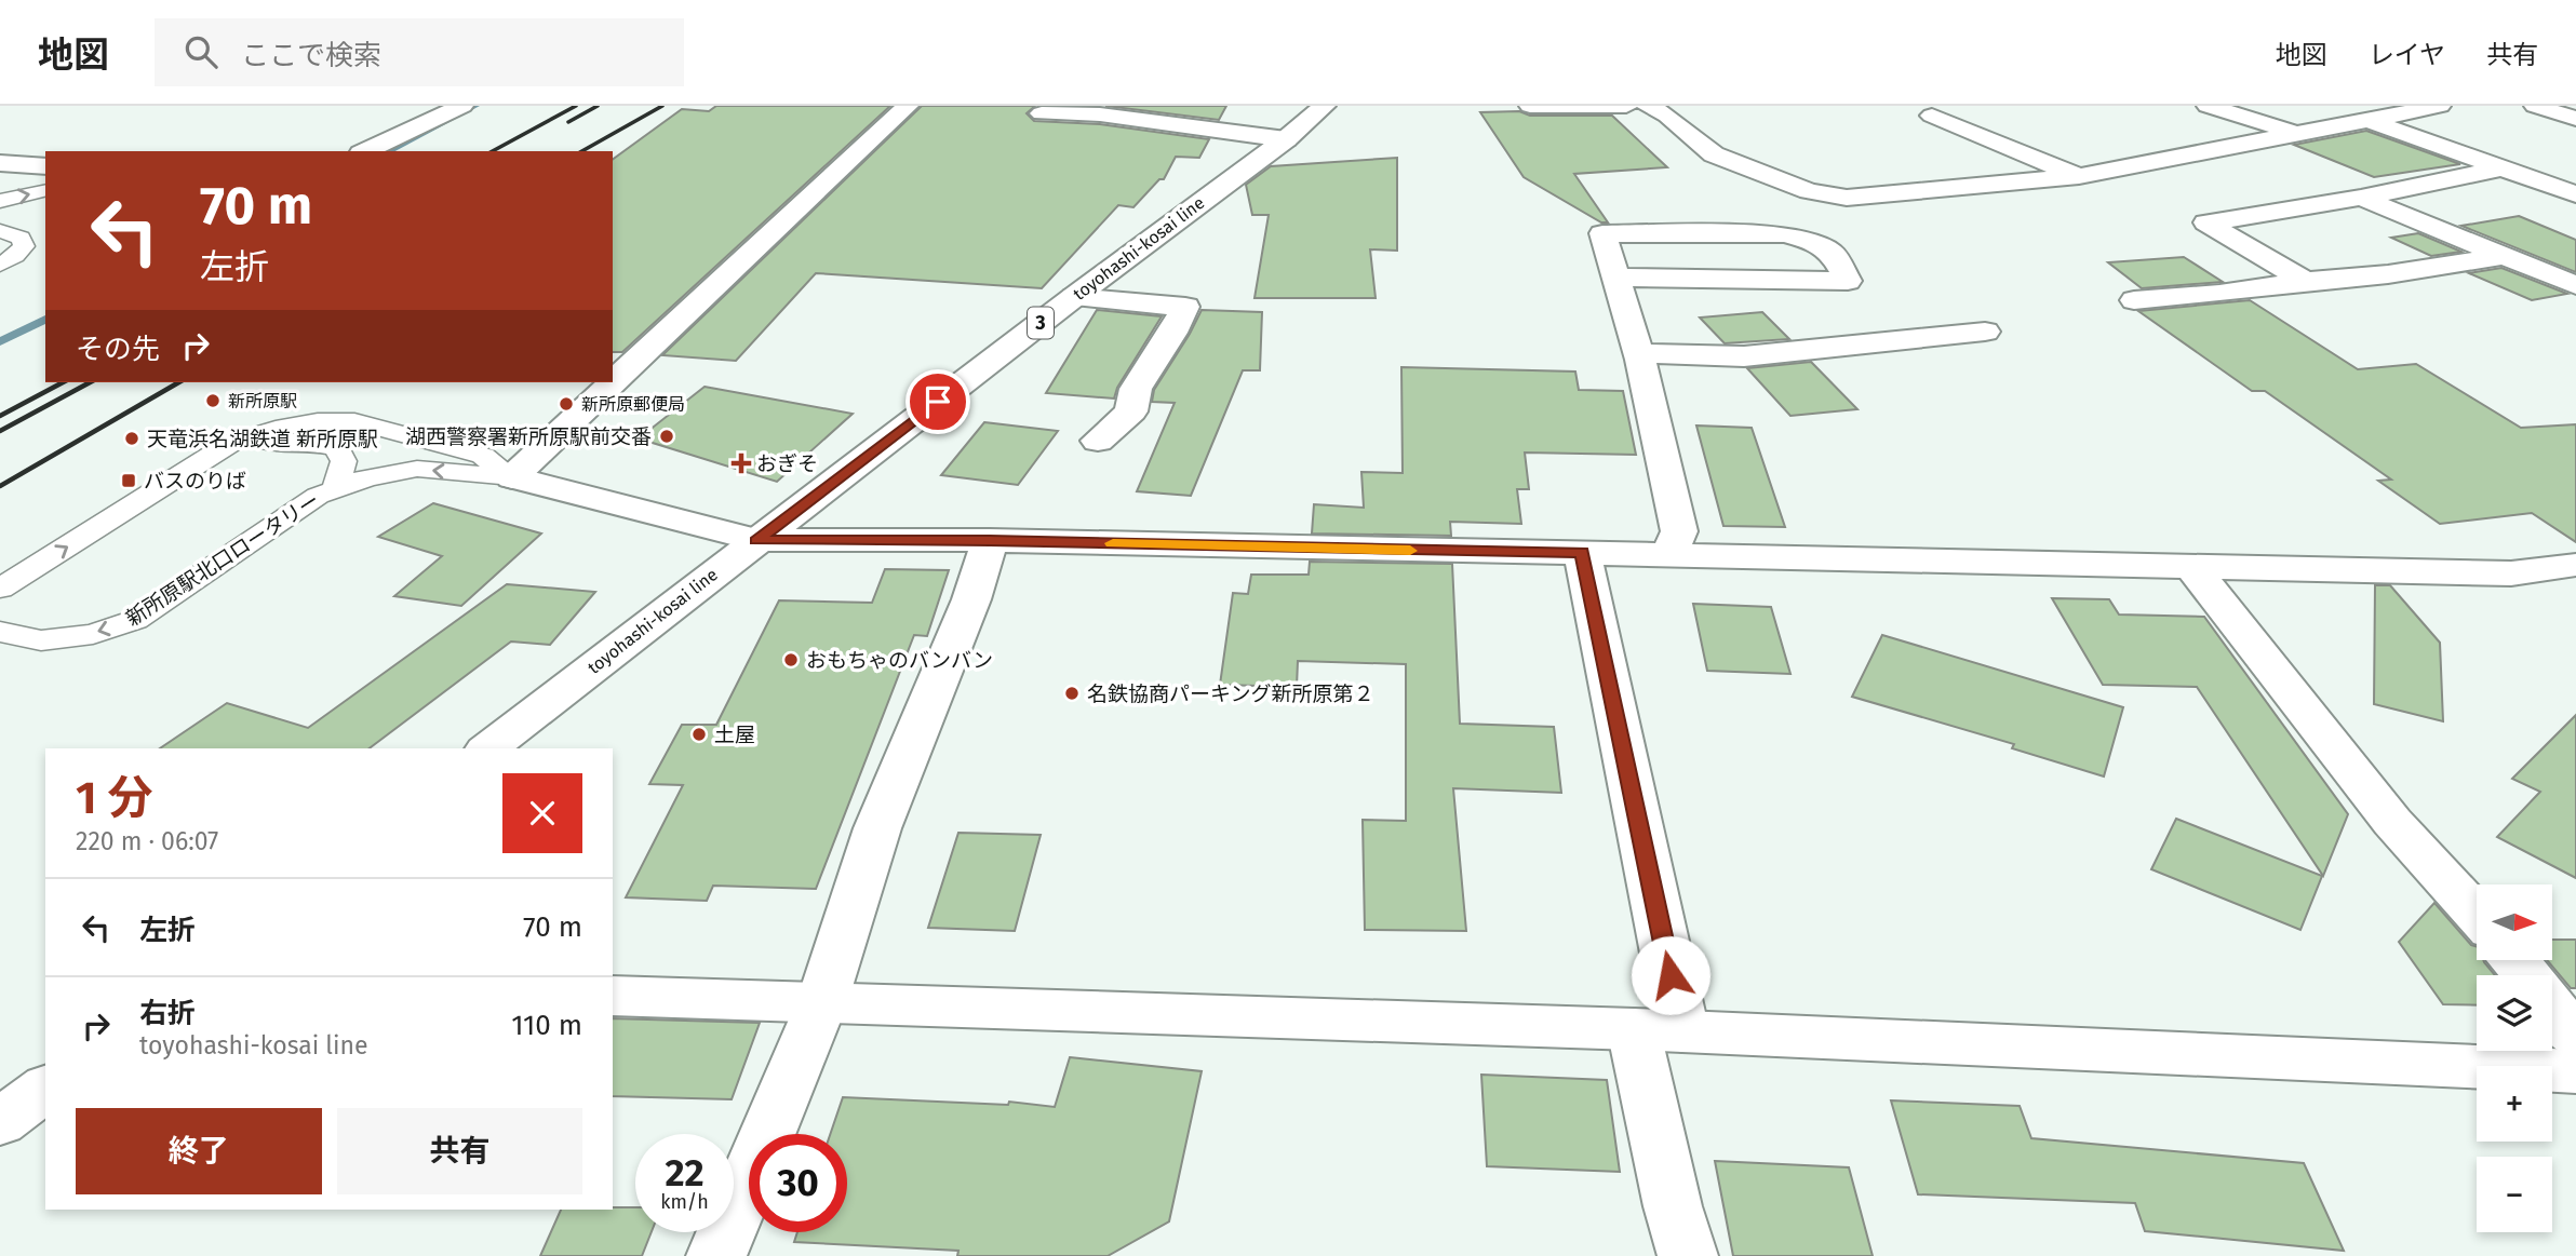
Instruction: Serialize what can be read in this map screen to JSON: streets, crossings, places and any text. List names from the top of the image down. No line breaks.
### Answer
{"streets":{"street":["toyohashi-kosai line","3"],"lane":["新所原駅北口ロータリー"]},"places":{"other":["新所原駅","新所原郵便局","湖西警察署新所原駅前交番","天竜浜名湖鉄道 新所原駅","おもちゃのバンバン","名鉄協商パーキング新所原第２","土屋"],"health":["おぎそ"],"transit":["バスのりば"]},"north":"right","page":{"header":"地図","search":"ここで検索","nav":["地図","レイヤ","共有"],"turn":["70 m","左折"],"then":"その先","heading":["1 分","220 m · 06:07"],"list":[{"name":"左折","value":"70 m"},{"name":"右折","note":"toyohashi-kosai line","value":"110 m"}],"map_buttons":["+","−"],"buttons":["終了","共有"],"speed":"22 km/h","limit":"30"}}
